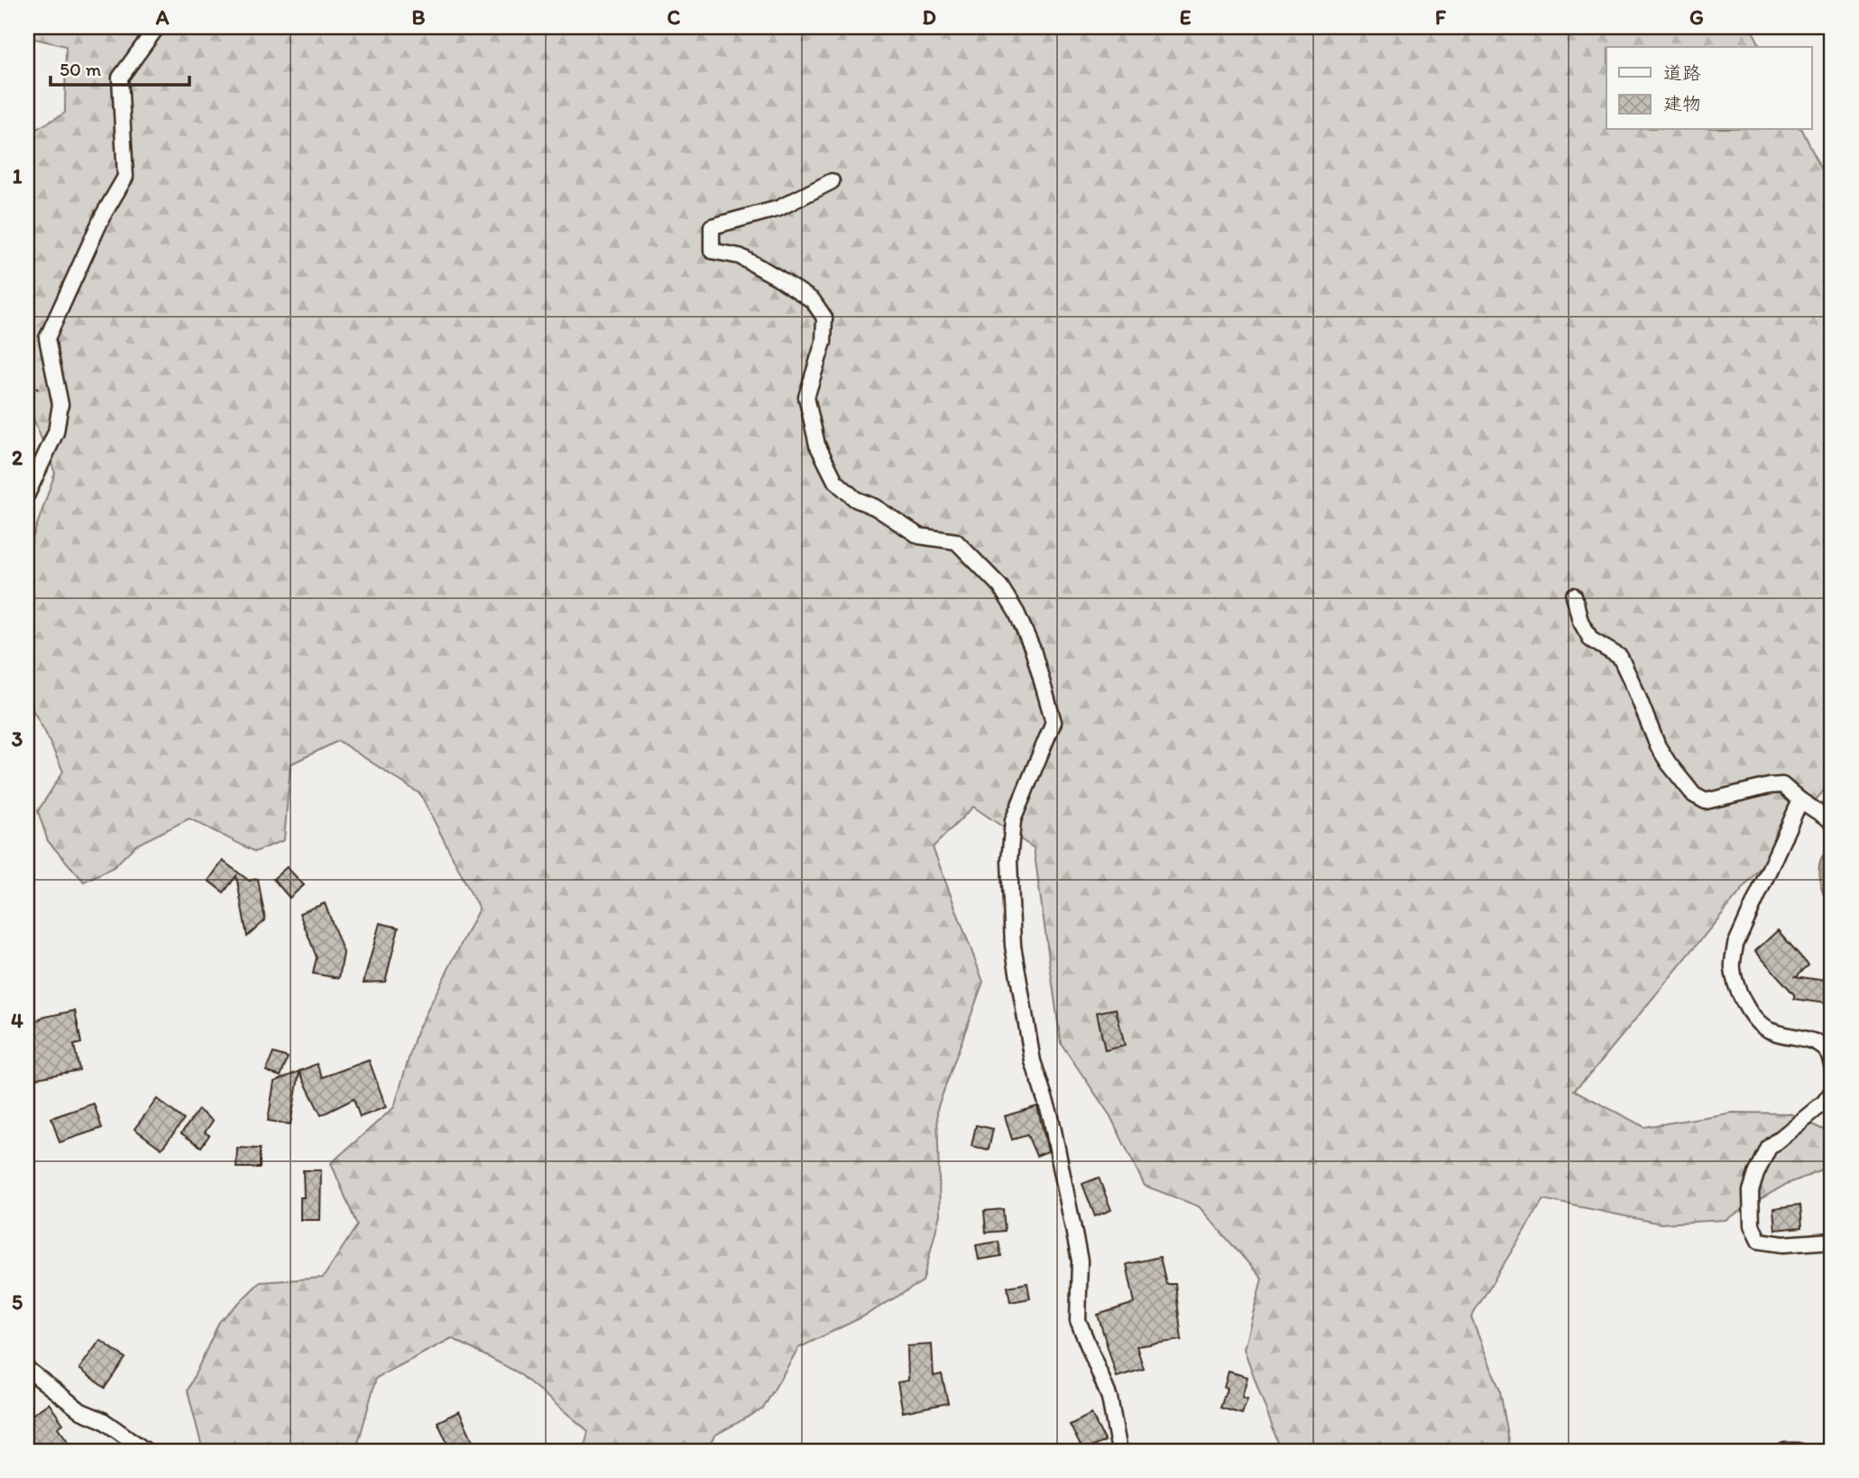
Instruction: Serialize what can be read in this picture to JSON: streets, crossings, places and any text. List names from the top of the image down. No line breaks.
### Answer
{"legend":["道路","建物"],"scale_bar":"50 m","grid":{"columns":["A","B","C","D","E","F","G"],"rows":["1","2","3","4","5"]}}
